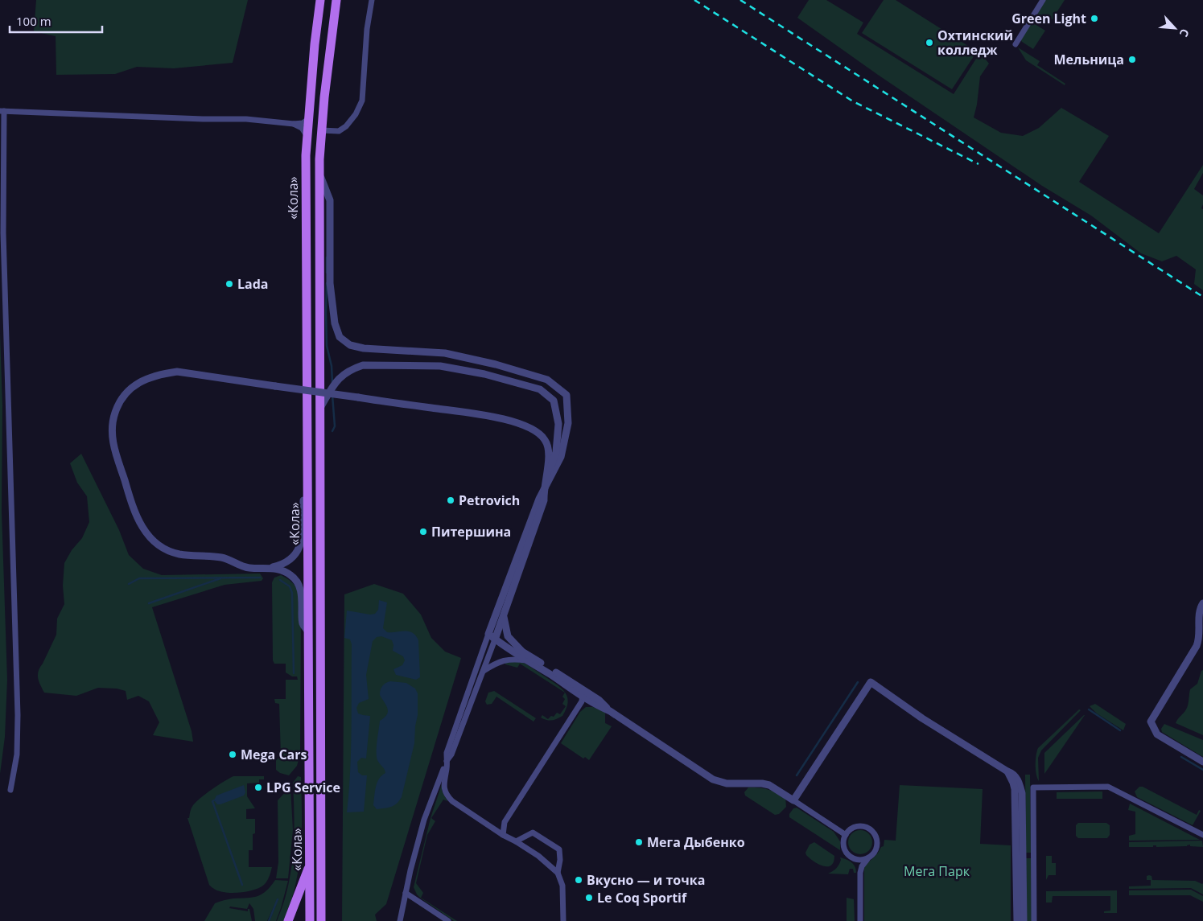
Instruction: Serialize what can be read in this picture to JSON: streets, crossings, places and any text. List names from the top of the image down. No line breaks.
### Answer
{"streets":{"main road":["«Кола»"]},"parks":["Мега Парк"],"places":["Green Light","Охтинский колледж","Мельница","Lada","Petrovich","Питершина","Mega Cars","LPG Service","Мега Дыбенко","Вкусно — и точка","Le Coq Sportif"],"scale_bar":"100 m","north":"bottom right"}
